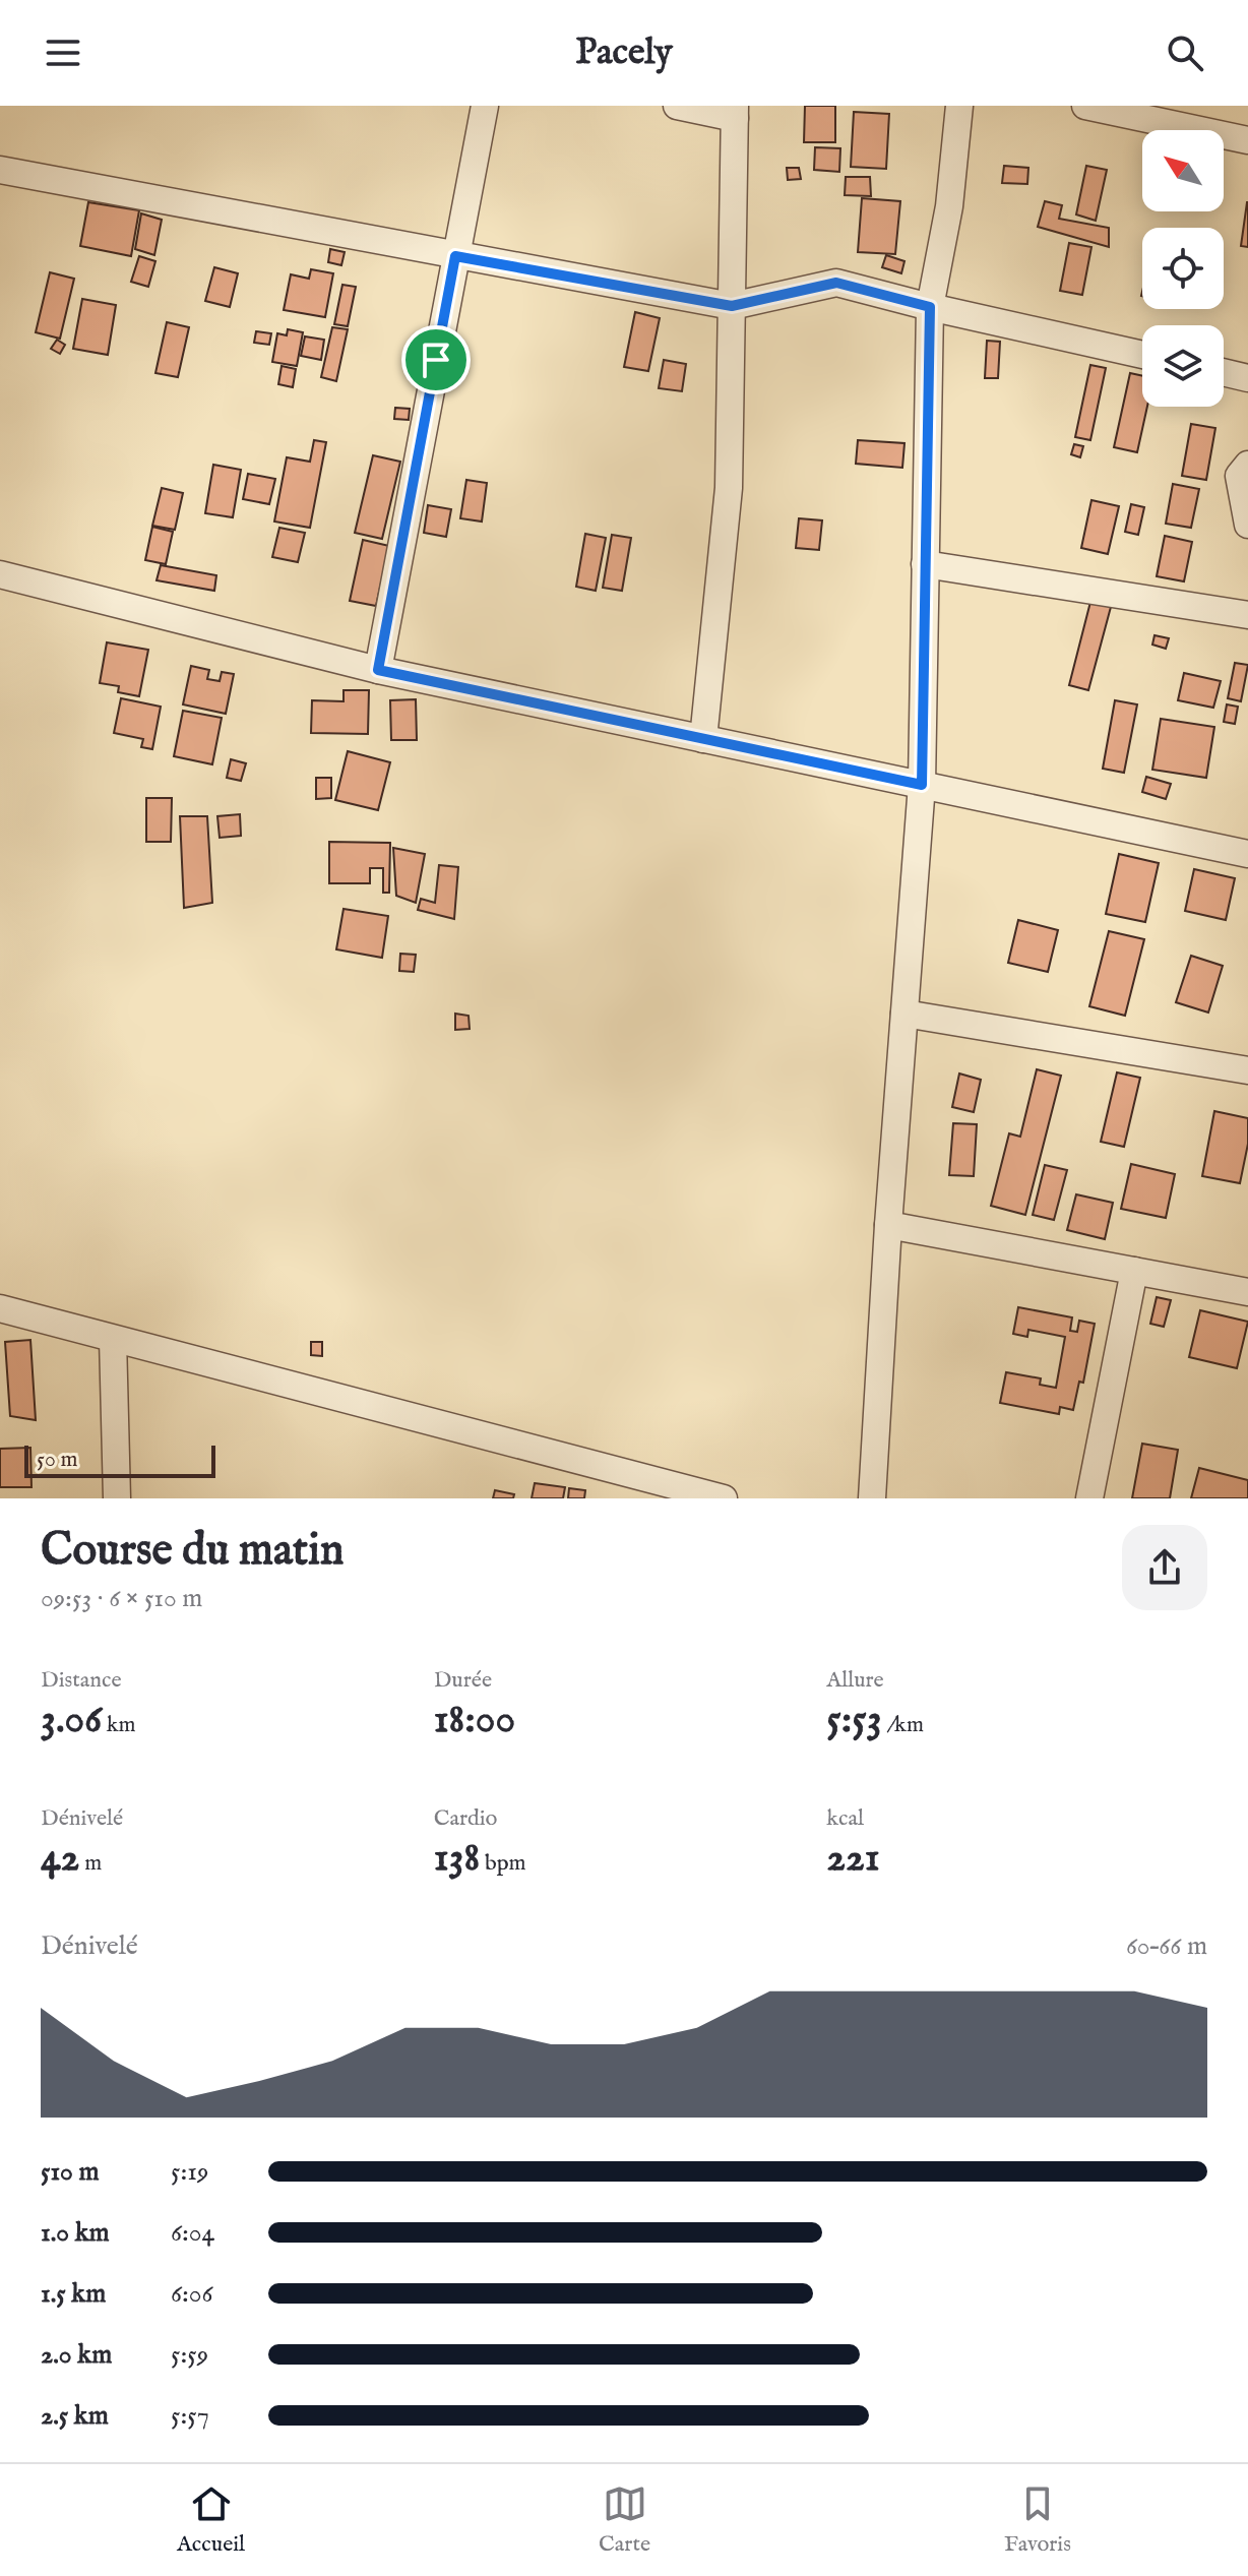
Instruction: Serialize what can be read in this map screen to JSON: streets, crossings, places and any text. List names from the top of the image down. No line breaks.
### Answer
{"scale_bar":"50 m","north":"top left","page":{"header":"Pacely","scale":"50 m","heading":["Course du matin","09:53 · 6 × 510 m"],"stats":[["Distance","3.06 km"],["Durée","18:00"],["Allure","5:53 /km"],["Dénivelé","42 m"],["Cardio","138 bpm"],["kcal","221"]],"chart":["Dénivelé","60–66 m"],"list":[{"name":"510 m","note":"5:19"},{"name":"1.0 km","note":"6:04"},{"name":"1.5 km","note":"6:06"},{"name":"2.0 km","note":"5:59"},{"name":"2.5 km","note":"5:57"}],"tabs":["Accueil","Carte","Favoris"]}}
